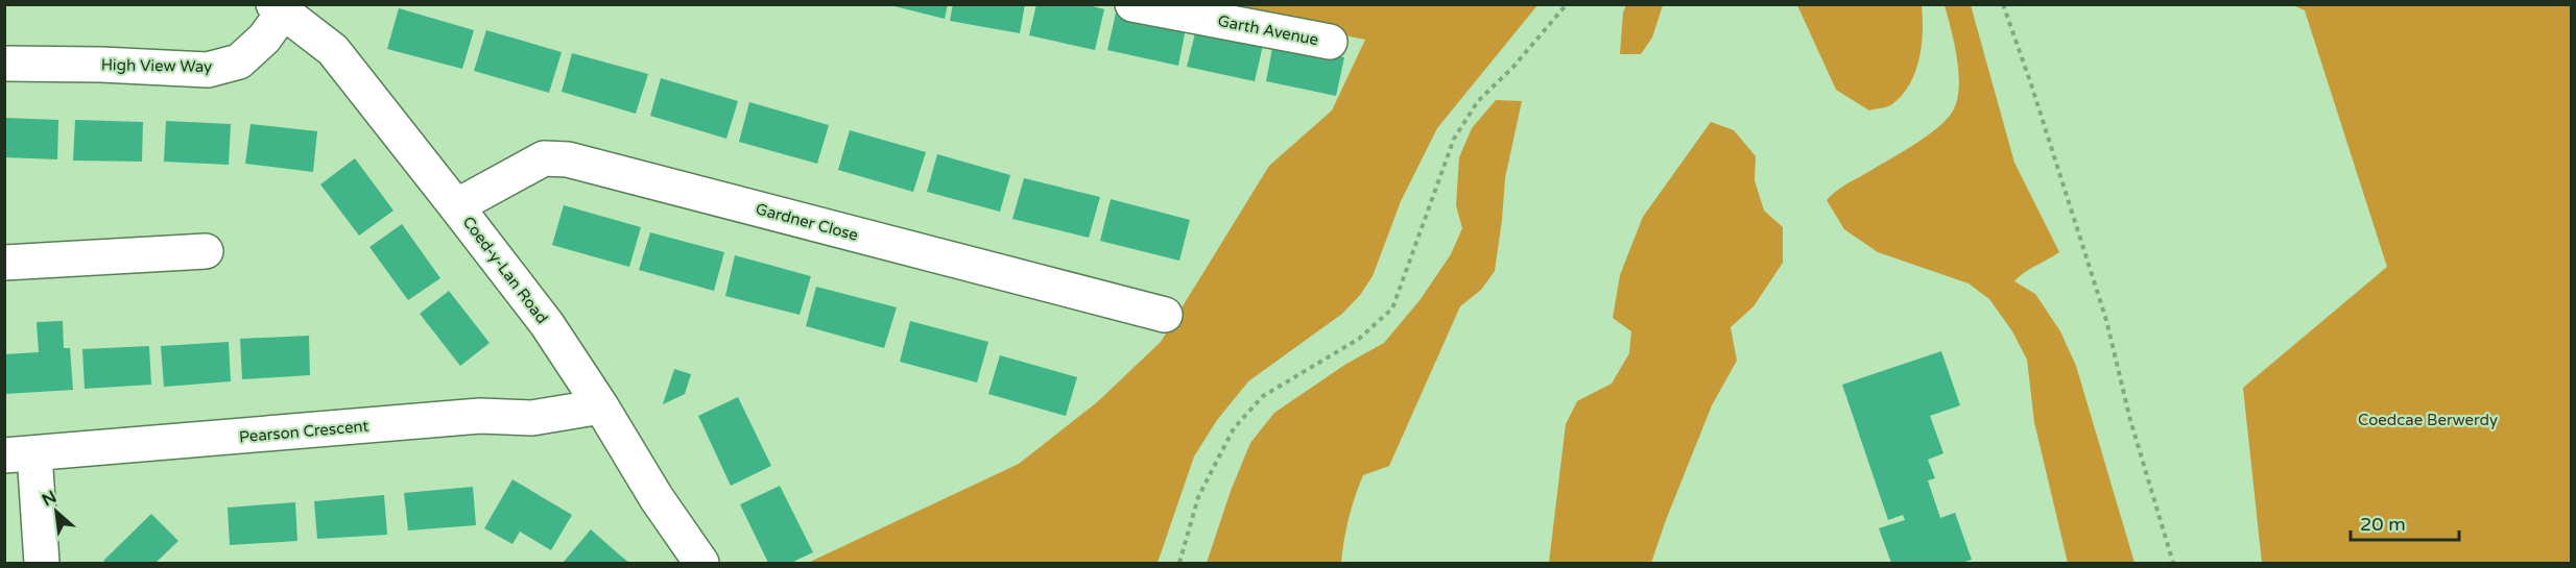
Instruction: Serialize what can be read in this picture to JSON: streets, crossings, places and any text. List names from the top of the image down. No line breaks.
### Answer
{"streets":{"street":["Garth Avenue","High View Way","Gardner Close","Coed-y-Lan Road","Pearson Crescent"]},"crossings":[["High View Way","Coed-y-Lan Road"],["Gardner Close","Coed-y-Lan Road"],["Coed-y-Lan Road","Pearson Crescent"]],"parks":["Coedcae Berwerdy"],"scale_bar":"20 m","north":"top left"}
